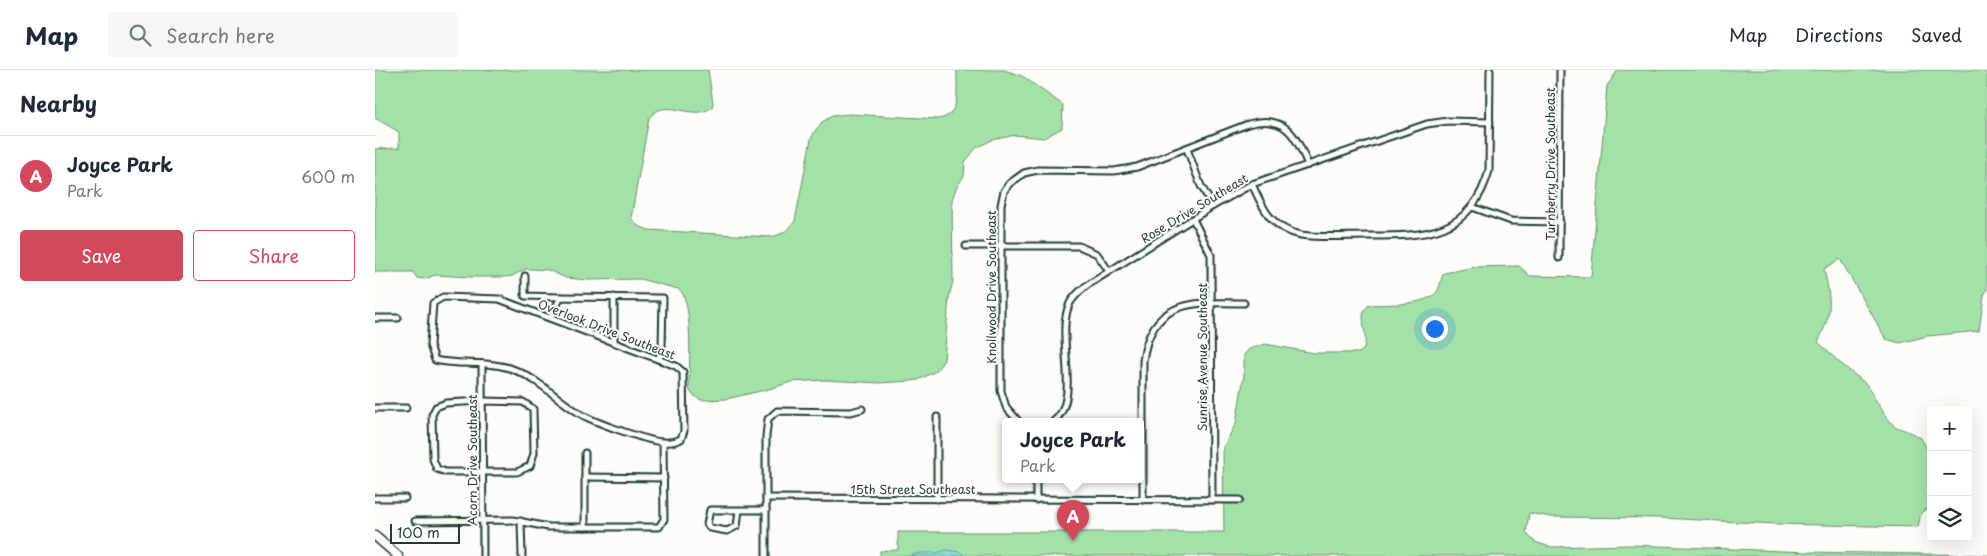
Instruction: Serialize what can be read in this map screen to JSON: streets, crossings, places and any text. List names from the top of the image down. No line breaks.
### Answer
{"streets":{"street":["Turnberry Drive Southeast","Rose Drive Southeast","Knollwood Drive Southeast","Overlook Drive Southeast","Sunrise Avenue Southeast","Acorn Drive Southeast","15th Street Southeast"]},"crossings":[["Rose Drive Southeast","Knollwood Drive Southeast"],["Rose Drive Southeast","Sunrise Avenue Southeast"],["Overlook Drive Southeast","Acorn Drive Southeast"],["Sunrise Avenue Southeast","15th Street Southeast"]],"scale_bar":"100 m","page":{"header":"Map","search":"Search here","nav":["Map","Directions","Saved"],"heading":"Nearby","list":[{"mark":"A","name":"Joyce Park","note":"Park","value":"600 m"}],"buttons":["Save","Share"],"map_buttons":["+","−"],"popup":["Joyce Park","Park"],"pins":"A","scale":"100 m"}}
